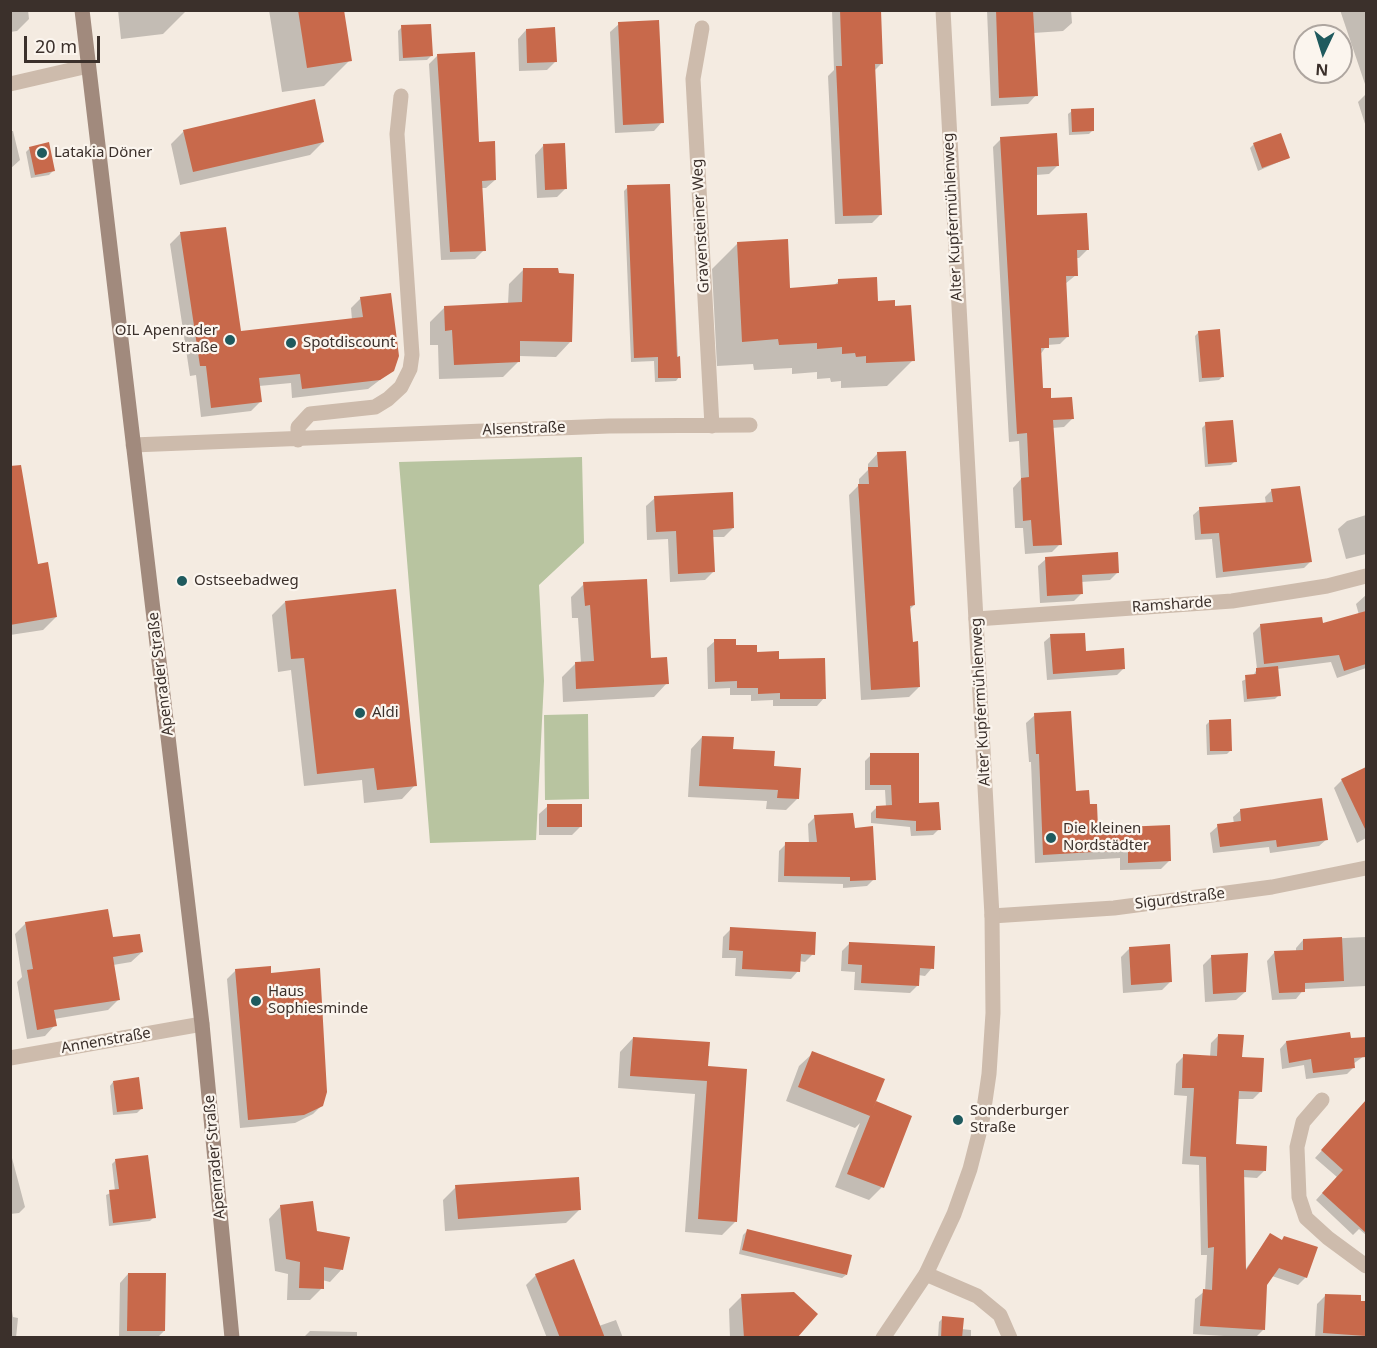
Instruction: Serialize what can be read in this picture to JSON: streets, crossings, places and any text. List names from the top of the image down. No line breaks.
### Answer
{"streets":{"main road":["Apenrader Straße"],"street":["Alter Kupfermühlenweg","Gravensteiner Weg","Alsenstraße","Ramsharde","Sigurdstraße","Annenstraße"]},"crossings":[["Alter Kupfermühlenweg","Ramsharde"],["Alter Kupfermühlenweg","Sigurdstraße"],["Gravensteiner Weg","Alsenstraße"],["Alsenstraße","Apenrader Straße"],["Apenrader Straße","Annenstraße"]],"places":["Latakia Döner","OIL Apenrader Straße","Spotdiscount","Ostseebadweg","Aldi","Die kleinen Nordstädter","Haus Sophiesminde","Sonderburger Straße"],"scale_bar":"20 m","north":"bottom"}
